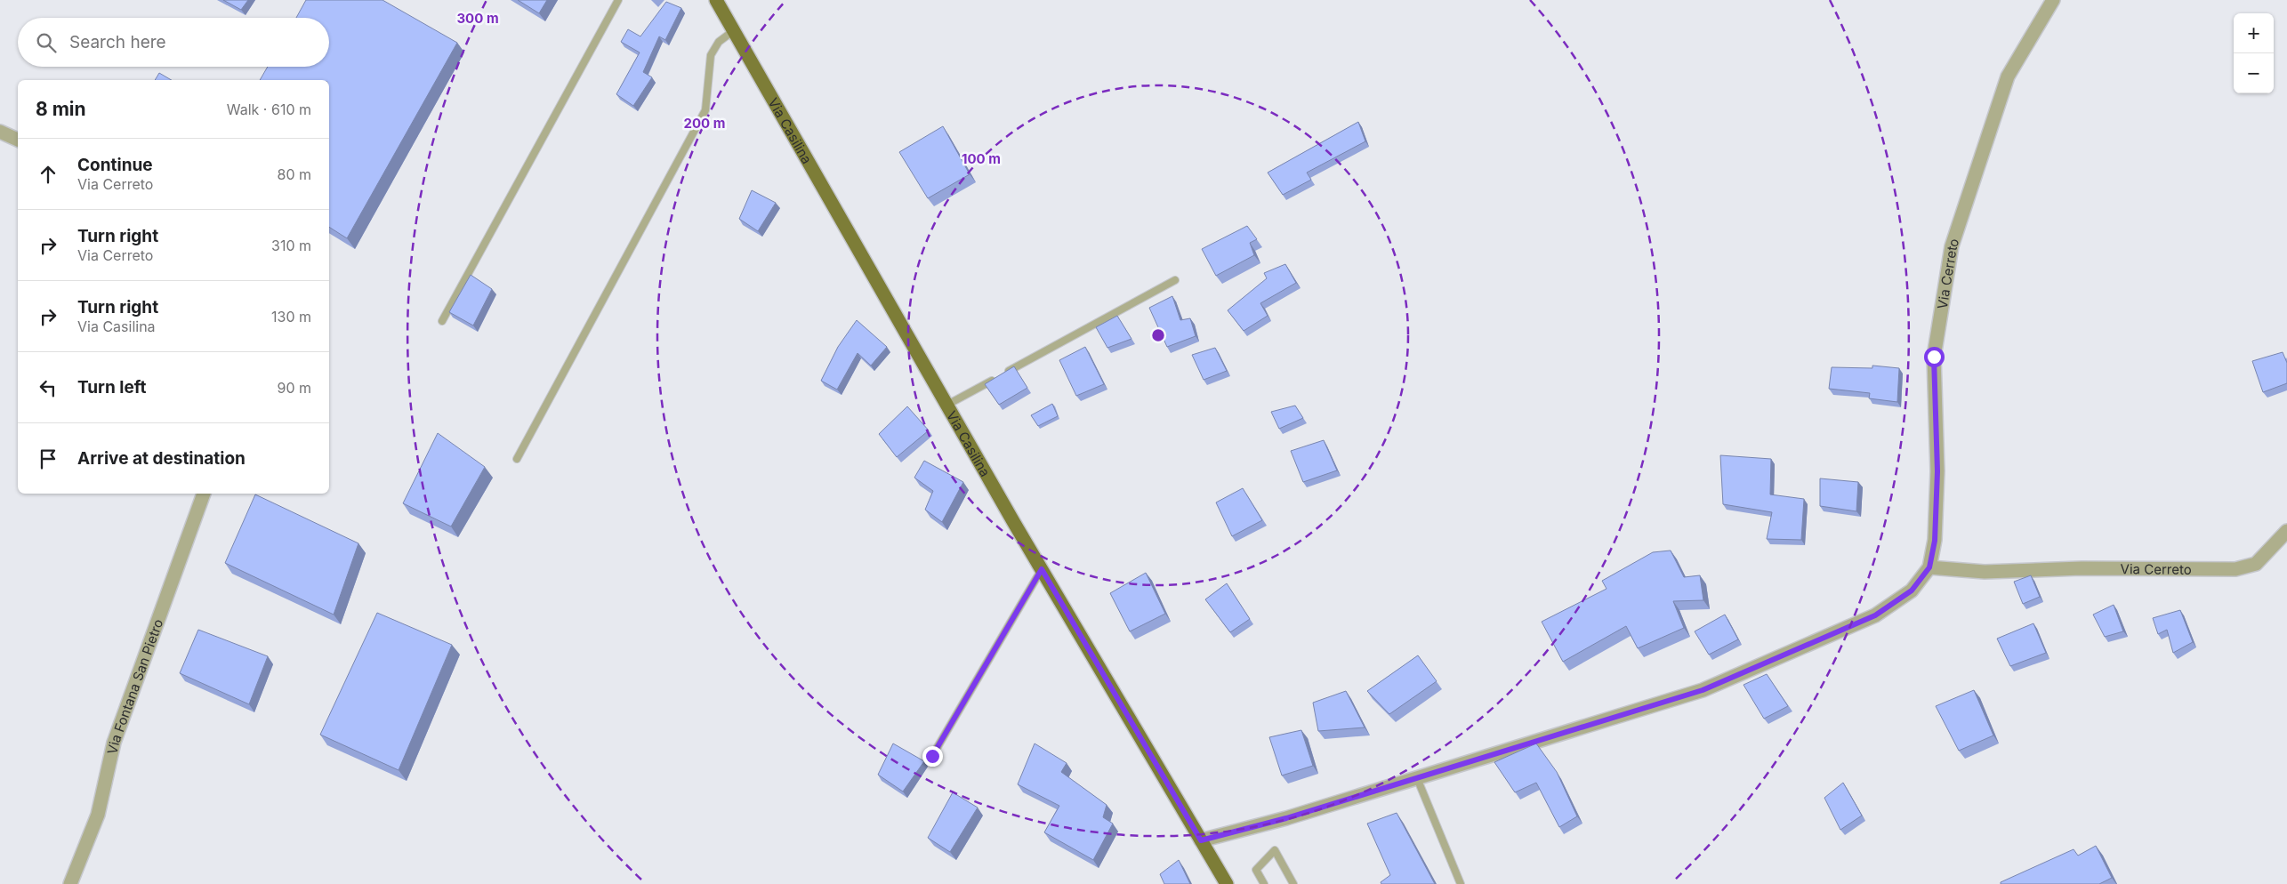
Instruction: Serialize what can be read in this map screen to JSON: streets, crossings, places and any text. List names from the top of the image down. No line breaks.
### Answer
{"streets":{"main road":["Via Casilina"],"street":["Via Cerreto","Via Fontana San Pietro"]},"crossings":[["Via Casilina","Via Cerreto"]],"page":{"map_buttons":["+","−"],"search":"Search here","heading":["8 min","Walk · 610 m"],"list":[["Continue","Via Cerreto","80 m"],["Turn right","Via Cerreto","310 m"],["Turn right","Via Casilina","130 m"],["Turn left","90 m"],"Arrive at destination"]},"rings":["300 m","200 m","100 m"]}
